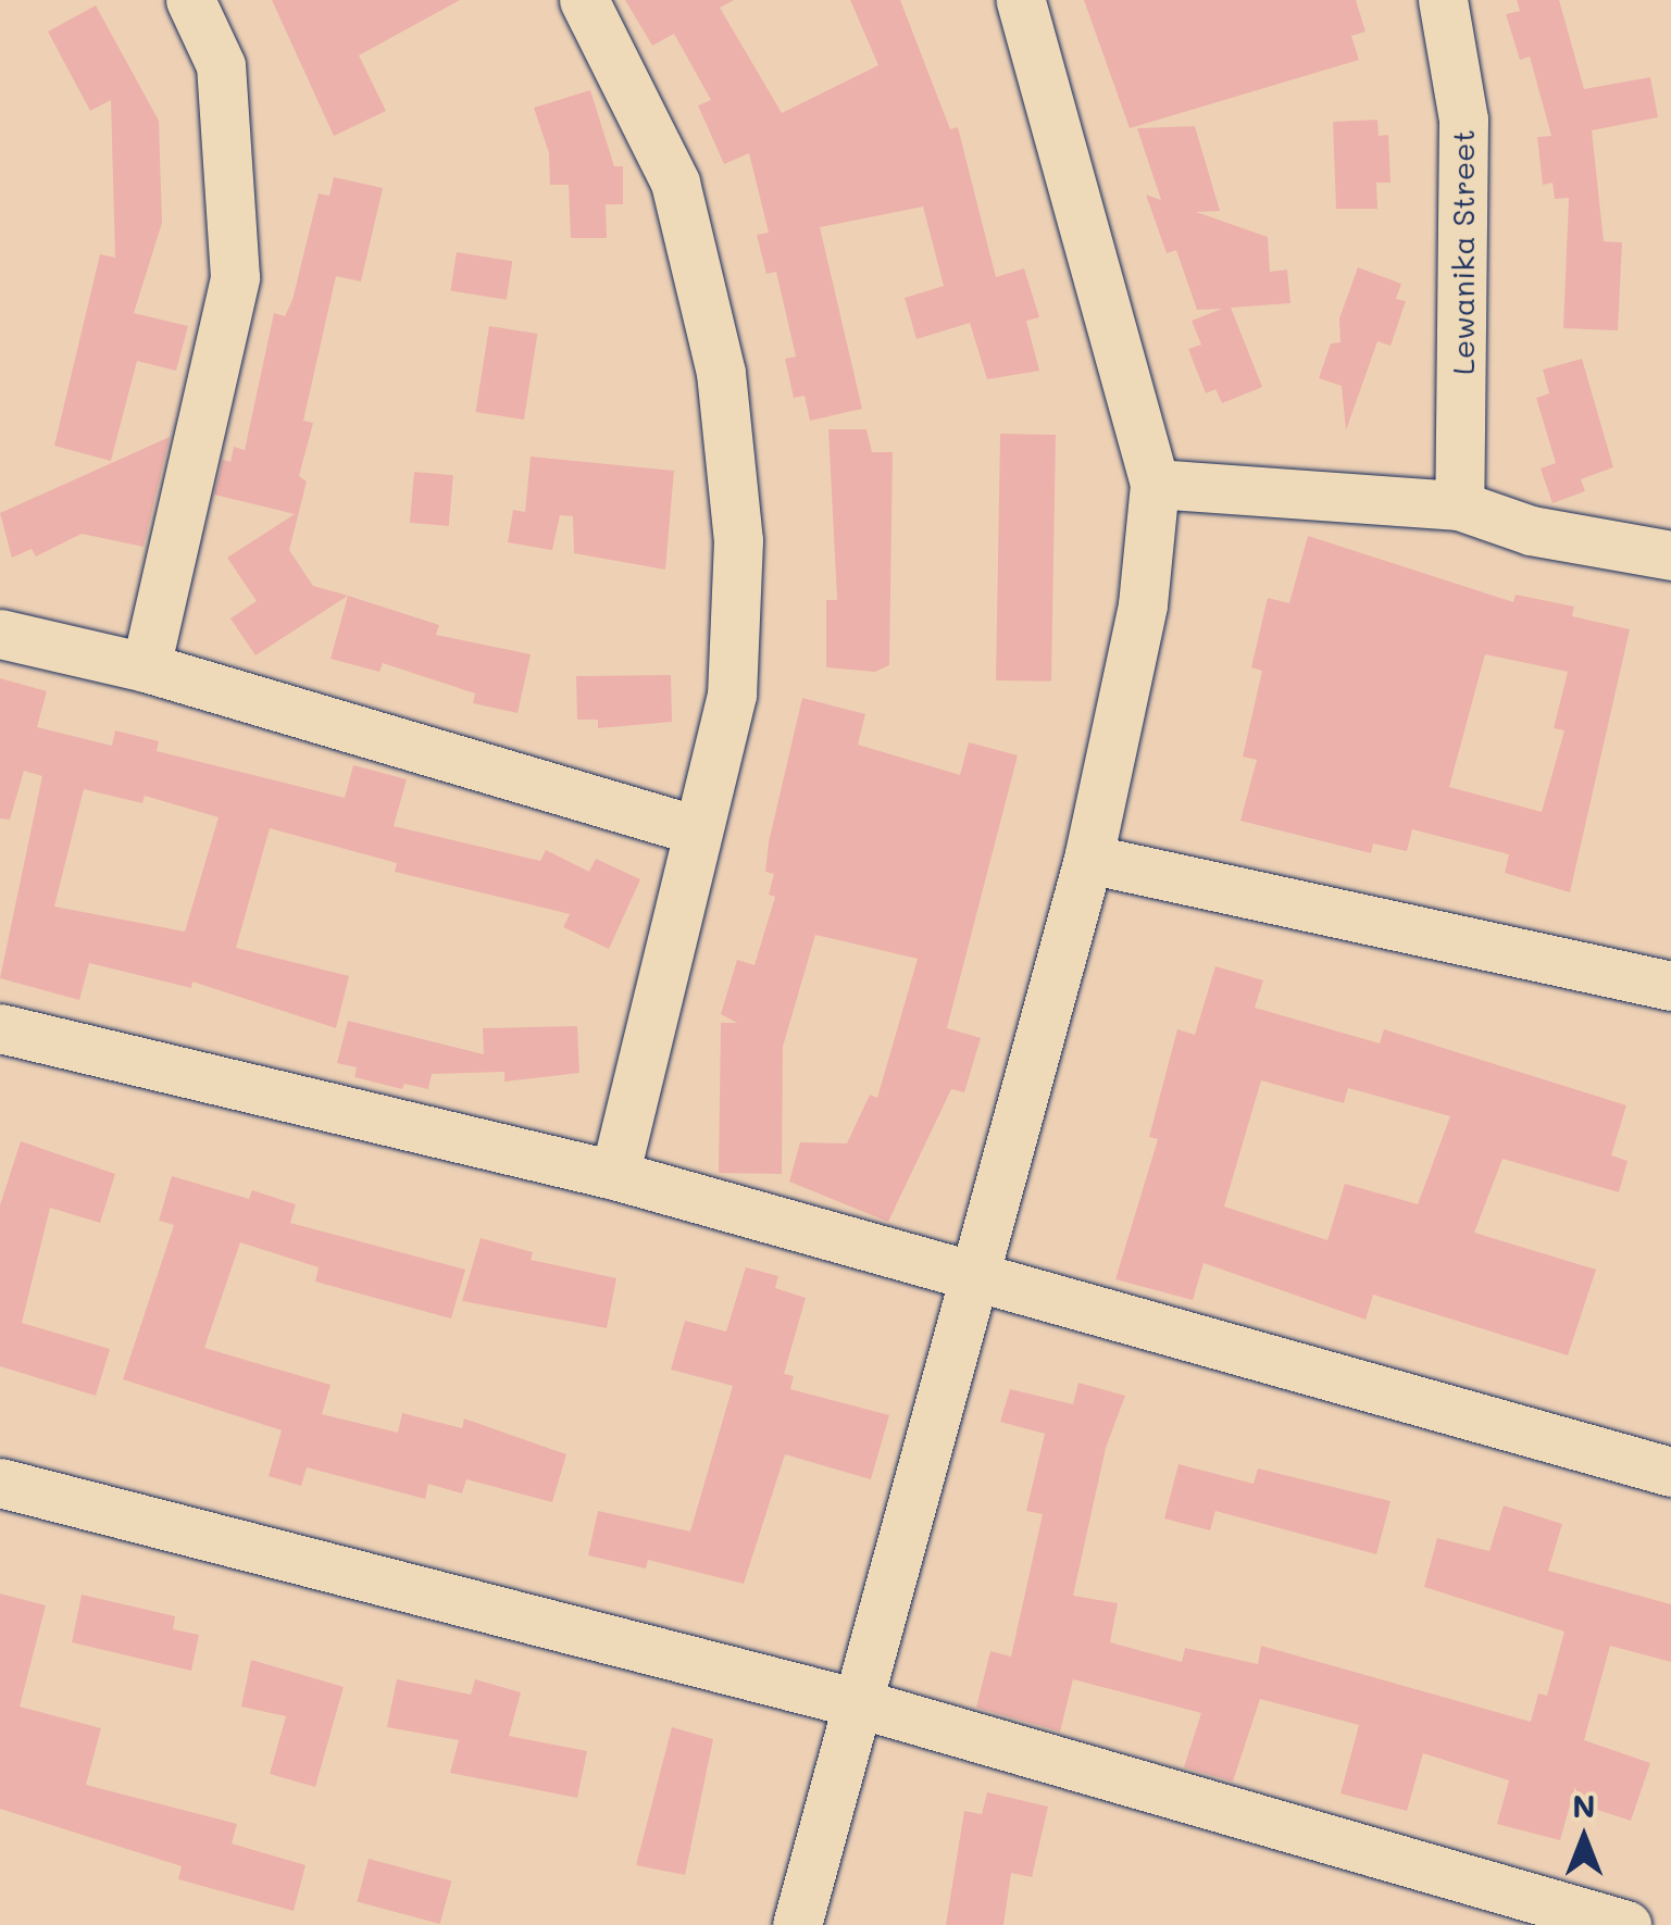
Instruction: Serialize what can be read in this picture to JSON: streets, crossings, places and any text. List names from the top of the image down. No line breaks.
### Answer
{"streets":{"street":["Lewanika Street"]},"north":"top"}
